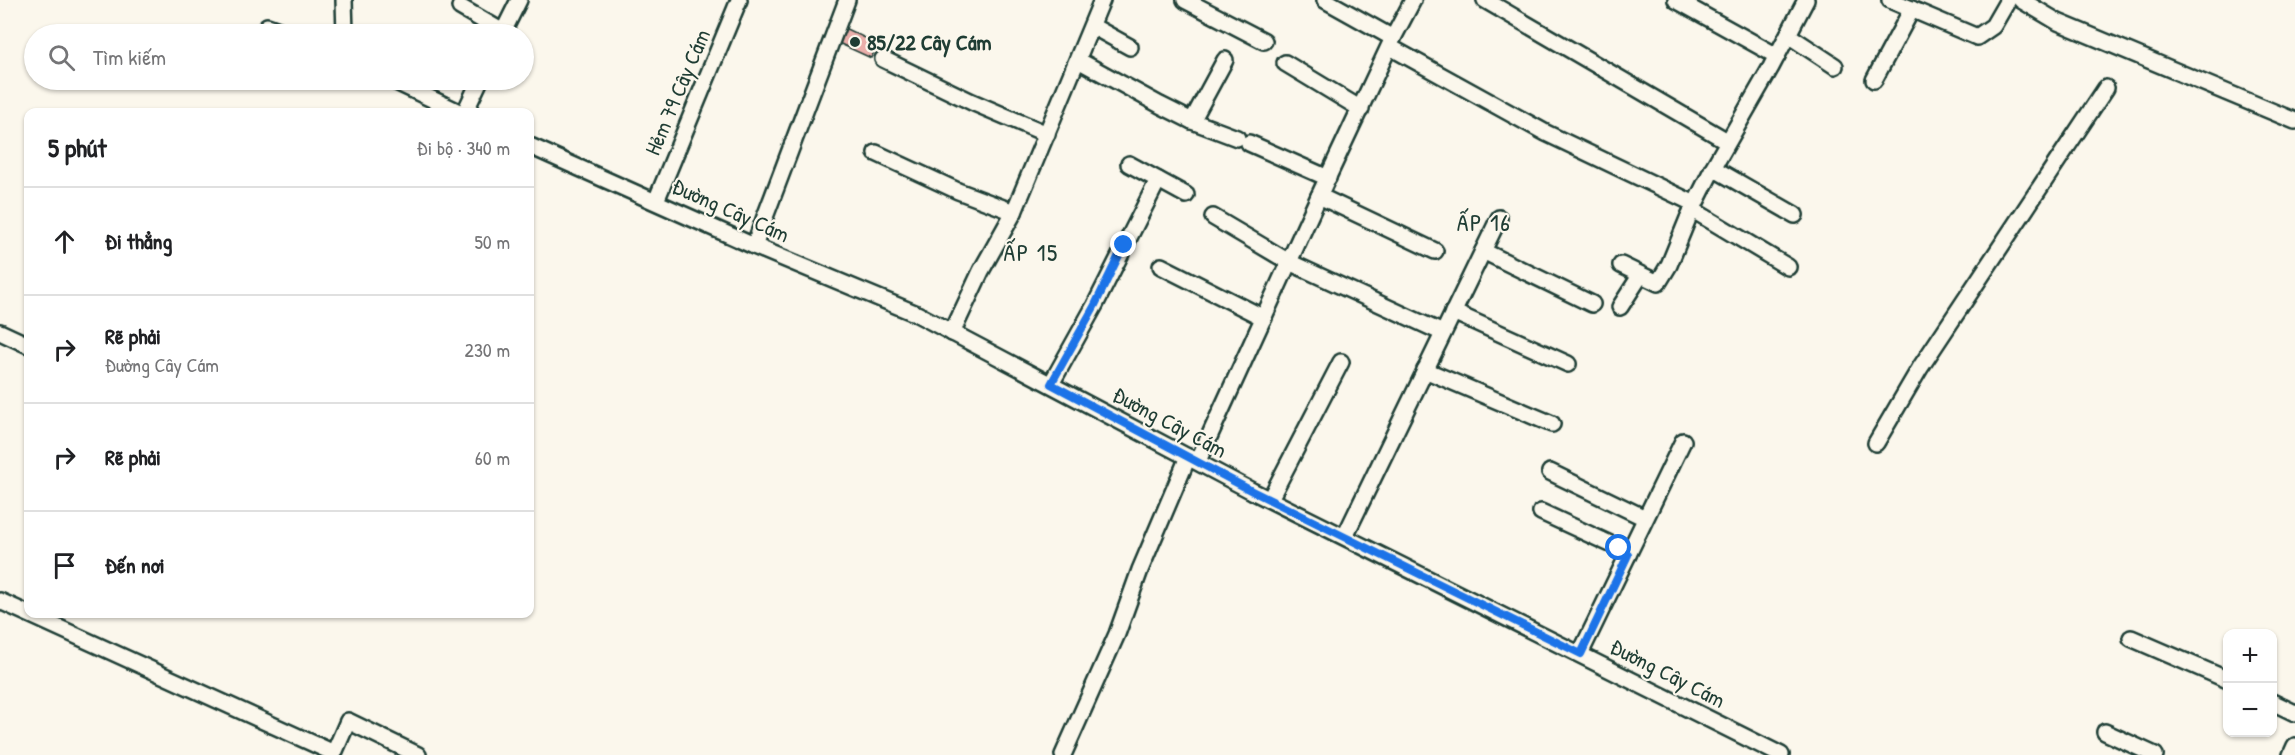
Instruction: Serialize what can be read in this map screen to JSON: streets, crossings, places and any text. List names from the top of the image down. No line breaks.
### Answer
{"streets":{"street":["Hẻm 79 Cây Cám","Đường Cây Cám"]},"crossings":[["Hẻm 79 Cây Cám","Đường Cây Cám"]],"districts":["ẤP 16","ẤP 15"],"places":["85/22 Cây Cám"],"page":{"search":"Tìm kiếm","heading":["5 phút","Đi bộ · 340 m"],"list":[["Đi thẳng","50 m"],["Rẽ phải","Đường Cây Cám","230 m"],["Rẽ phải","60 m"],"Đến nơi"],"map_buttons":["+","−"]}}
